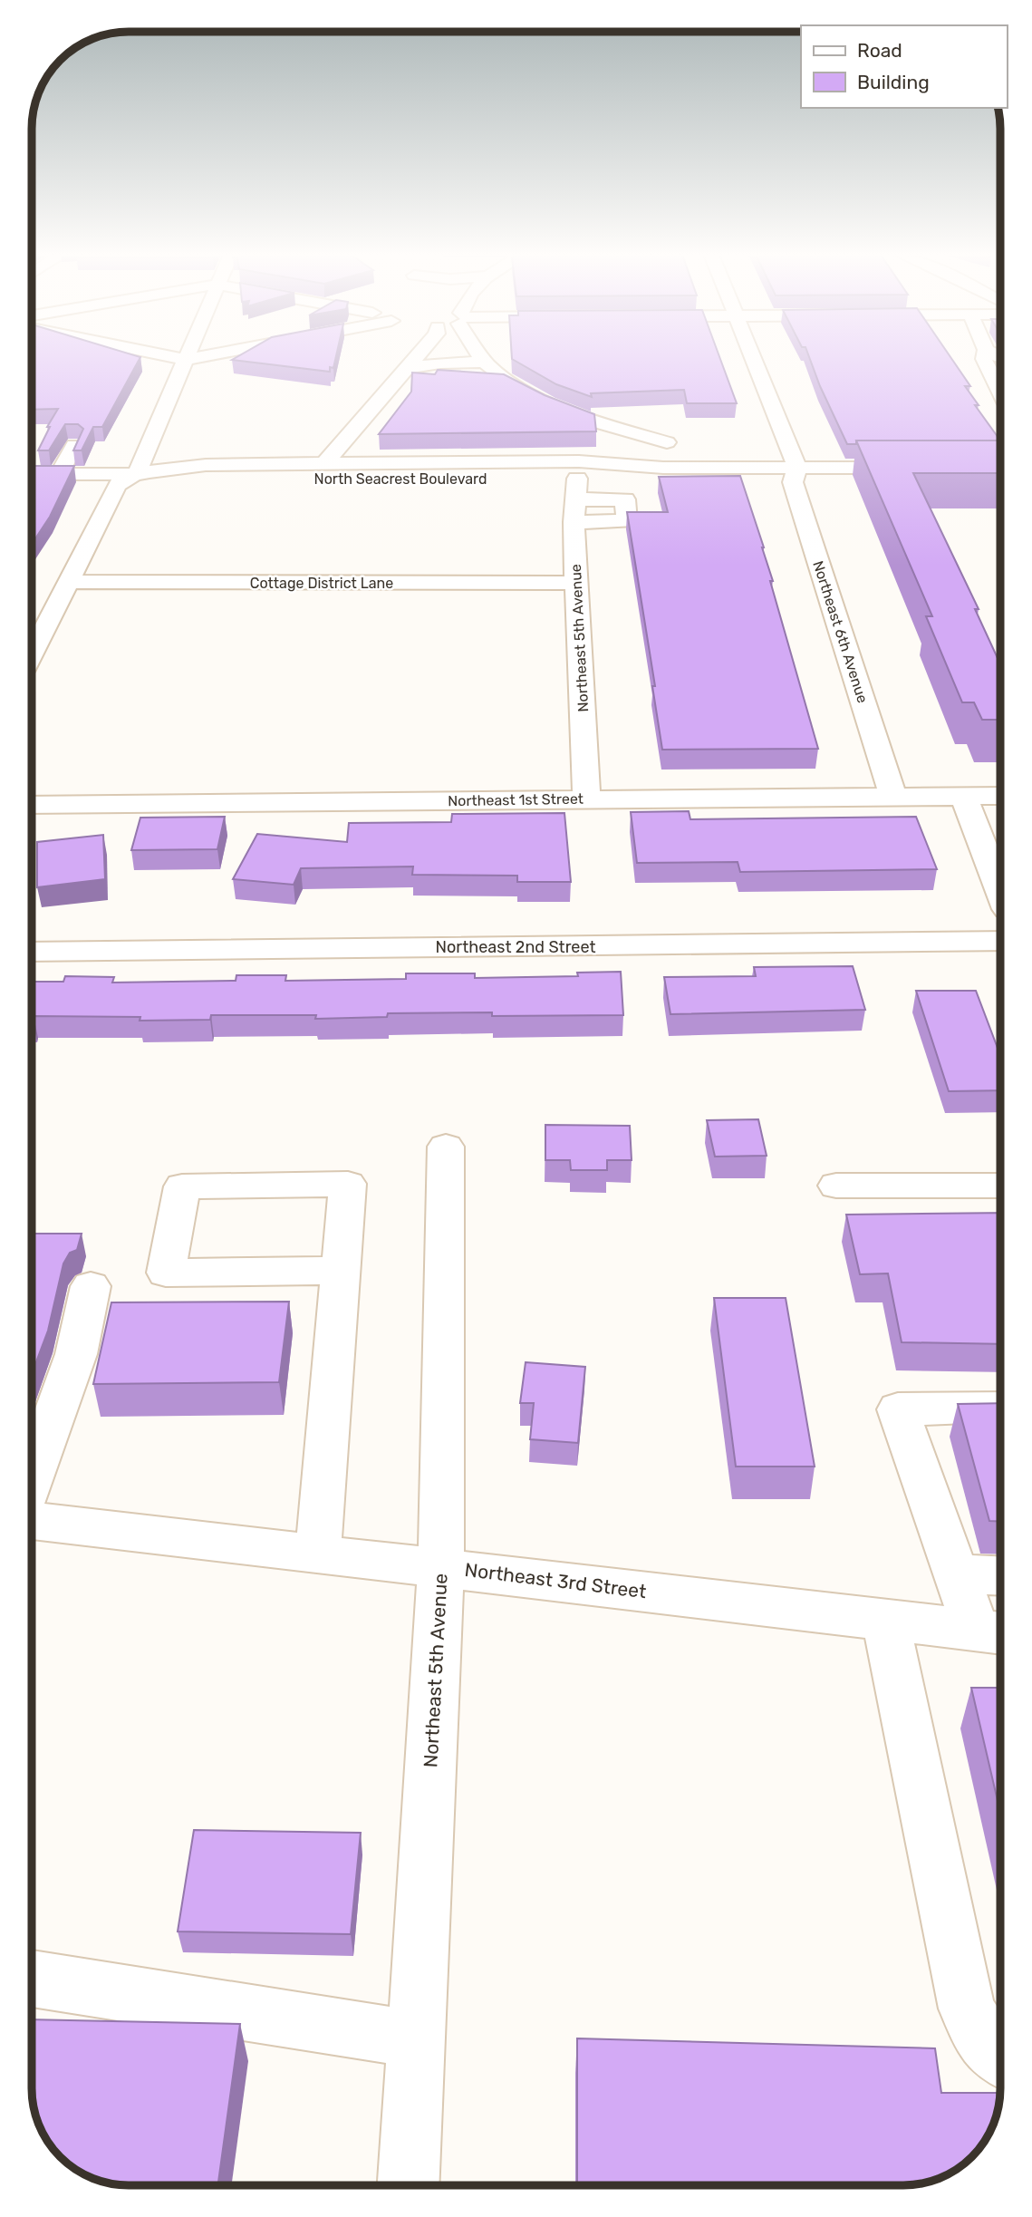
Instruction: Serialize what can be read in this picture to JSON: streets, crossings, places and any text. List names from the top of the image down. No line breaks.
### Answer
{"streets":{"street":["North Seacrest Boulevard","Cottage District Lane","Northeast 6th Avenue","Northeast 5th Avenue","Northeast 1st Street","Northeast 2nd Street","Northeast 3rd Street"]},"crossings":[["North Seacrest Boulevard","Northeast 6th Avenue"],["North Seacrest Boulevard","Northeast 5th Avenue"],["Cottage District Lane","Northeast 5th Avenue"],["Northeast 6th Avenue","Northeast 1st Street"],["Northeast 5th Avenue","Northeast 1st Street"],["Northeast 5th Avenue","Northeast 3rd Street"]],"legend":["Road","Building"]}
